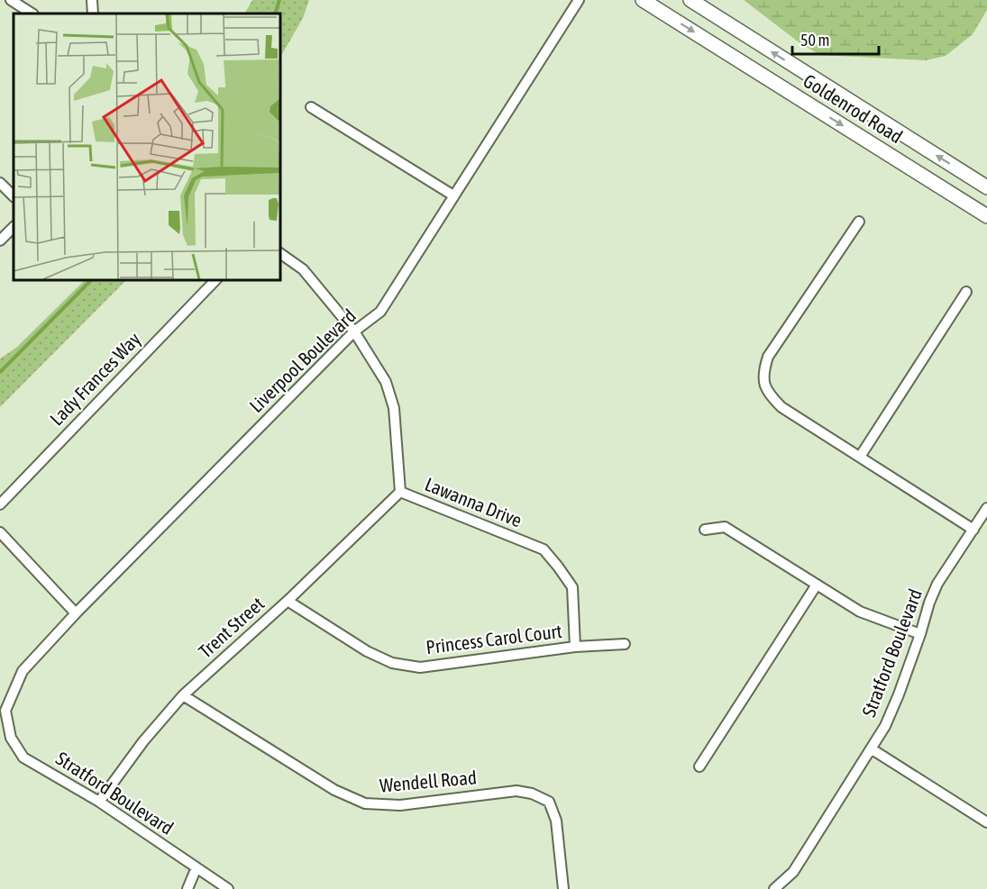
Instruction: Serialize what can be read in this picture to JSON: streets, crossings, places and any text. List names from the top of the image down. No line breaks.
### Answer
{"streets":{"main road":["Goldenrod Road"],"street":["Liverpool Boulevard","Lady Frances Way","Lawanna Drive","Trent Street","Princess Carol Court","Stratford Boulevard","Wendell Road"]},"crossings":[["Liverpool Boulevard","Lawanna Drive"],["Liverpool Boulevard","Stratford Boulevard"],["Lawanna Drive","Trent Street"],["Lawanna Drive","Princess Carol Court"],["Trent Street","Princess Carol Court"],["Trent Street","Stratford Boulevard"],["Trent Street","Wendell Road"]],"scale_bar":"50 m"}
